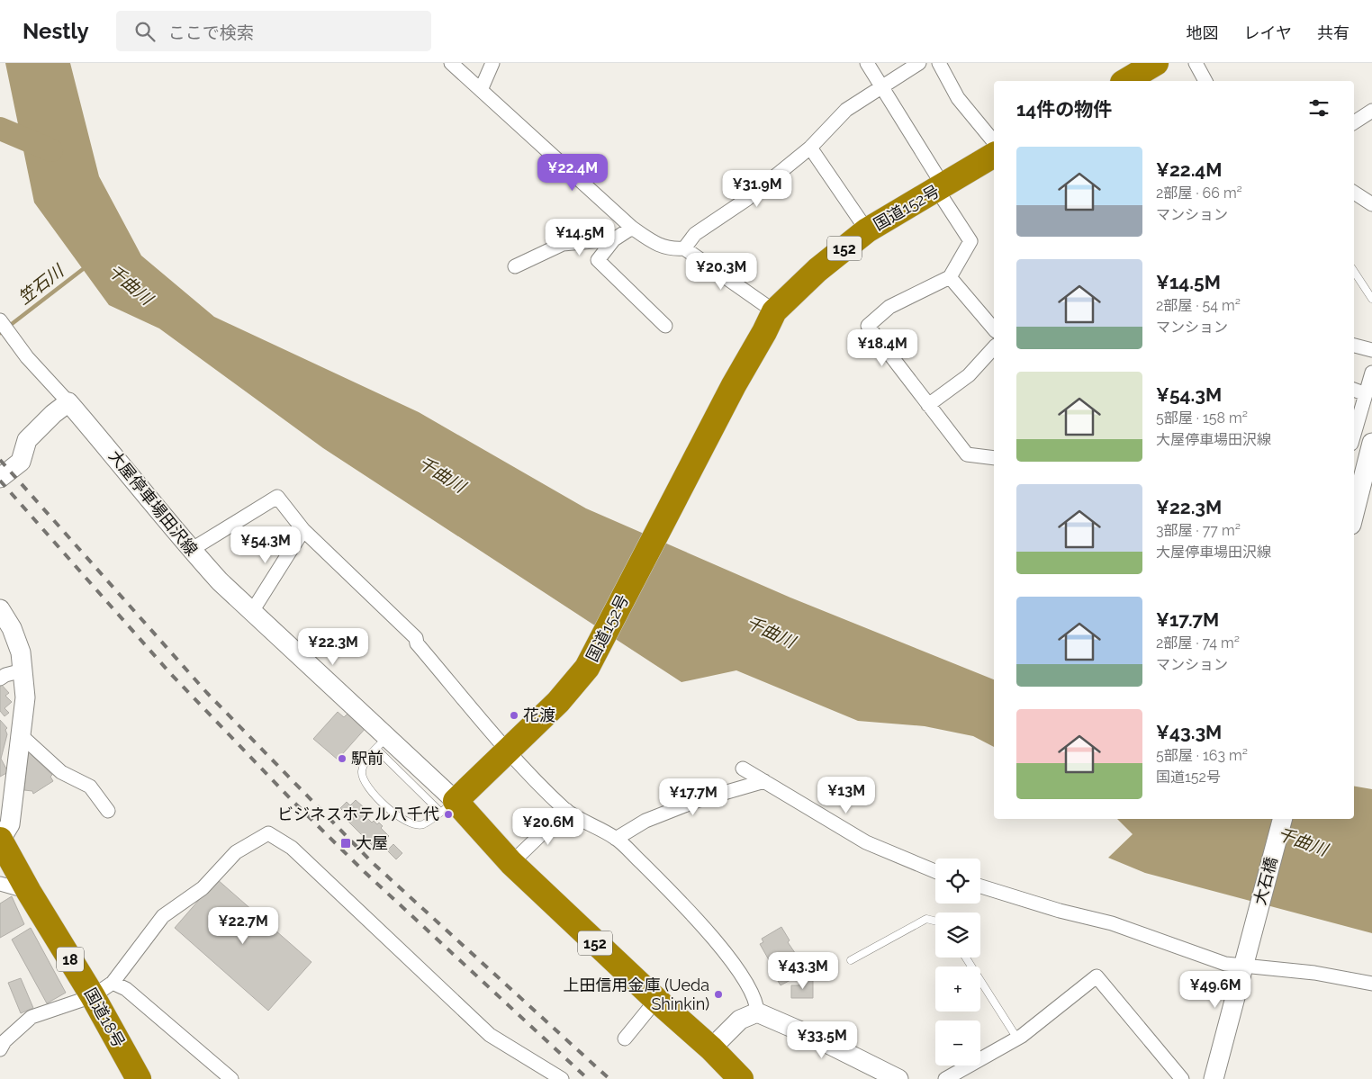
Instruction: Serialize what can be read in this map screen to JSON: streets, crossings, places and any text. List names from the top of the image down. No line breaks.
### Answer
{"streets":{"highway":["国道152号","152","18","国道18号"],"main road":["大屋停車場田沢線","大石橋"]},"crossings":[["国道152号","152"],["国道152号","大屋停車場田沢線"],["152","大屋停車場田沢線"]],"water":["笠石川","千曲川"],"places":{"other":["花渡","駅前","ビジネスホテル八千代","上田信用金庫 (Ueda Shinkin)"],"transit":["大屋"]},"page":{"header":"Nestly","search":"ここで検索","nav":["地図","レイヤ","共有"],"heading":"14件の物件","list":[{"name":"¥22.4M","note":"2部屋 · 66 m² · マンション"},{"name":"¥14.5M","note":"2部屋 · 54 m² · マンション"},{"name":"¥54.3M","note":"5部屋 · 158 m² · 大屋停車場田沢線"},{"name":"¥22.3M","note":"3部屋 · 77 m² · 大屋停車場田沢線"},{"name":"¥17.7M","note":"2部屋 · 74 m² · マンション"},{"name":"¥43.3M","note":"5部屋 · 163 m² · 国道152号"}],"price":["¥22.4M","¥31.9M","¥14.5M","¥20.3M","¥18.4M","¥54.3M","¥22.3M","¥13M","¥17.7M","¥20.6M","¥22.7M","¥43.3M","¥49.6M","¥33.5M"],"map_buttons":["+","−"]}}
